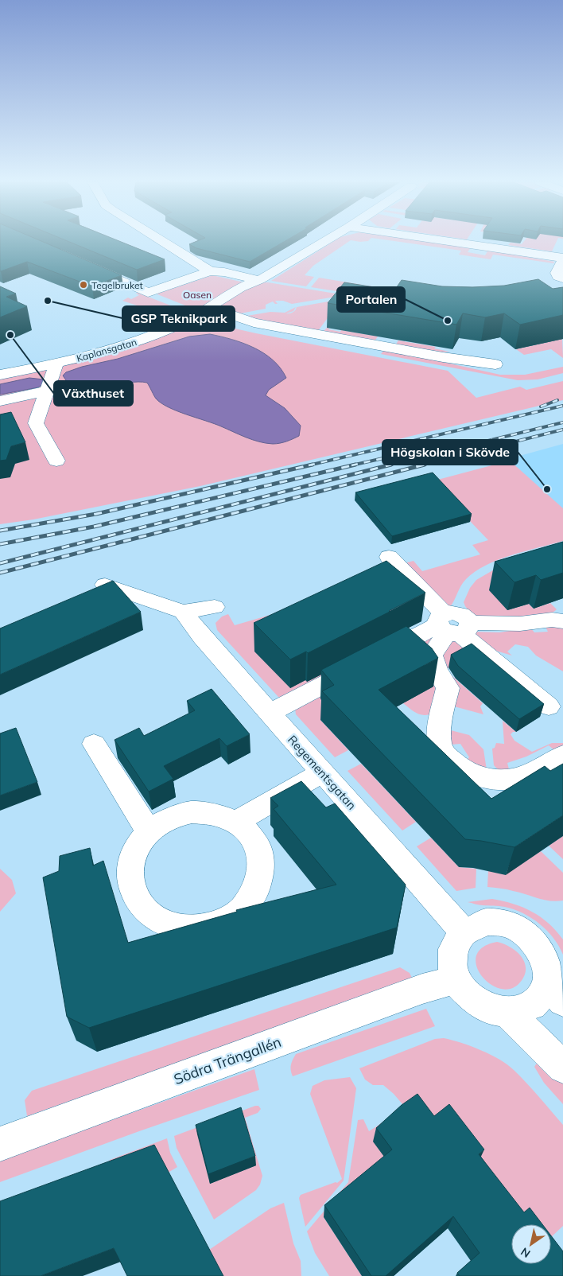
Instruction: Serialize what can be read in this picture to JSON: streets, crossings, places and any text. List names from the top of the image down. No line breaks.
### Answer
{"streets":{"street":["Kaplansgatan","Regementsgatan","Södra Trängallén"]},"crossings":[["Regementsgatan","Södra Trängallén"]],"parks":["Oasen"],"places":["Tegelbruket","GSP Teknikpark","Portalen","Växthuset","Högskolan i Skövde"],"north":"bottom left"}
